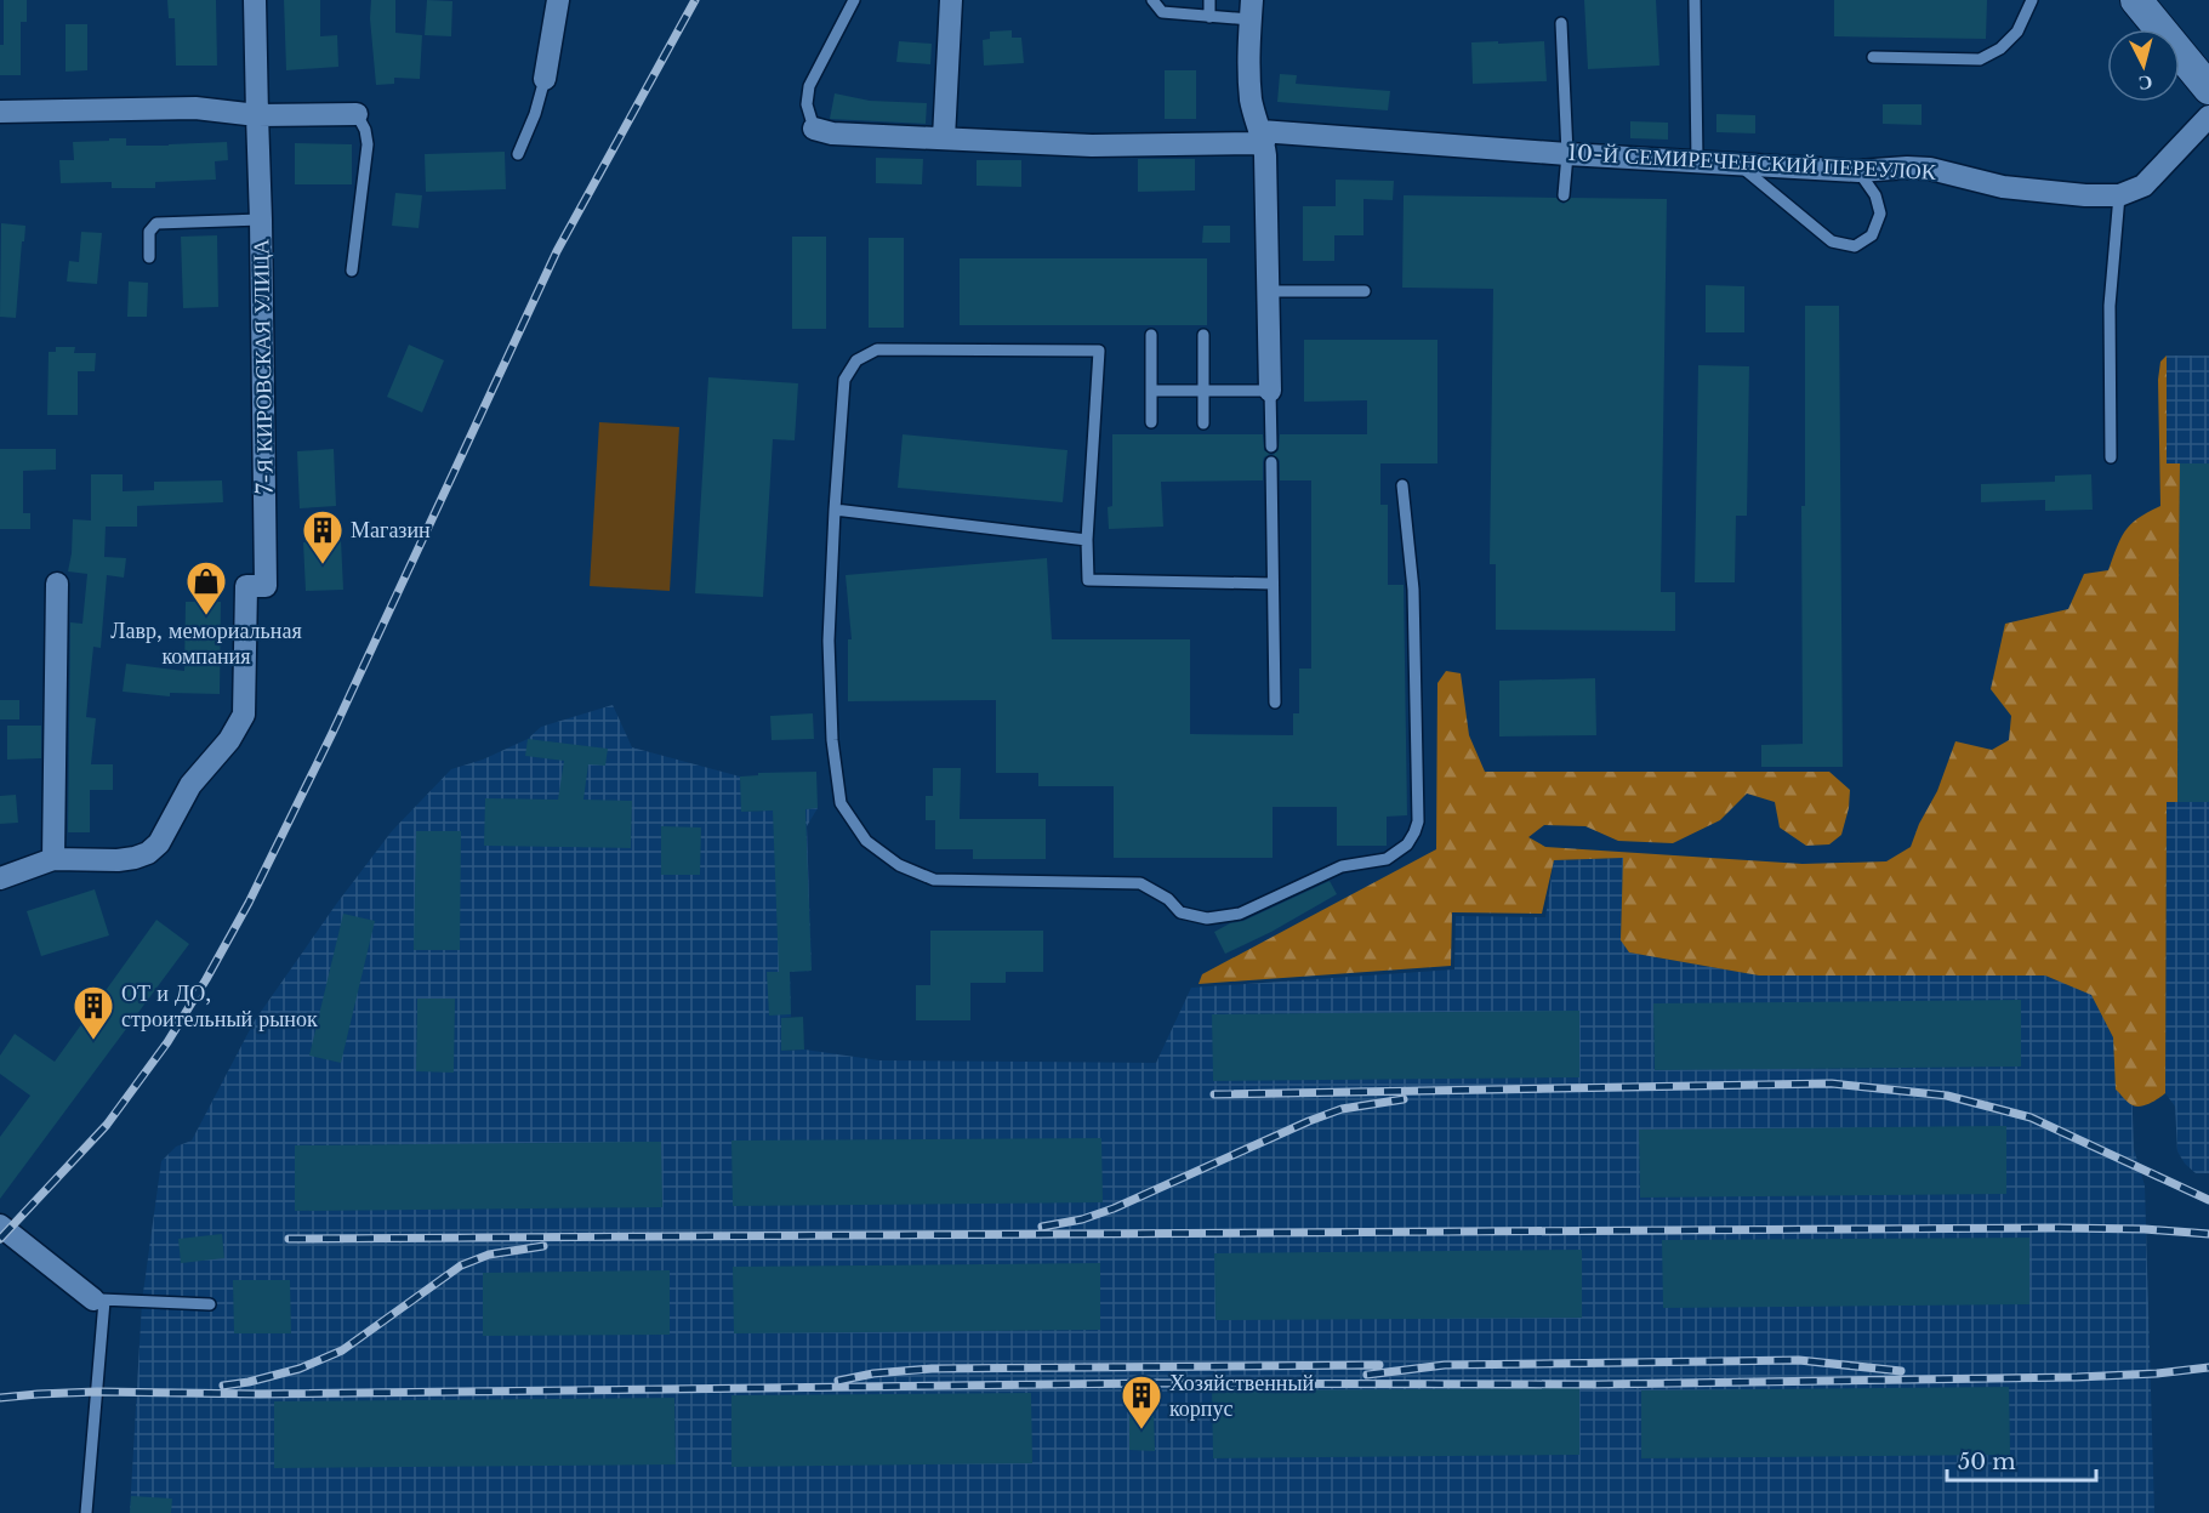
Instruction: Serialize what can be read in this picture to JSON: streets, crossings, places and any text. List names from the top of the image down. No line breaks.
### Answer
{"streets":{"street":["10-Й СЕМИРЕЧЕНСКИЙ ПЕРЕУЛОК","7-Я КИРОВСКАЯ УЛИЦА"]},"places":{"building":["Магазин","ОТ и ДО, строительный рынок","Хозяйственный корпус"],"shop":["Лавр, мемориальная компания"]},"scale_bar":"50 m","north":"bottom"}
